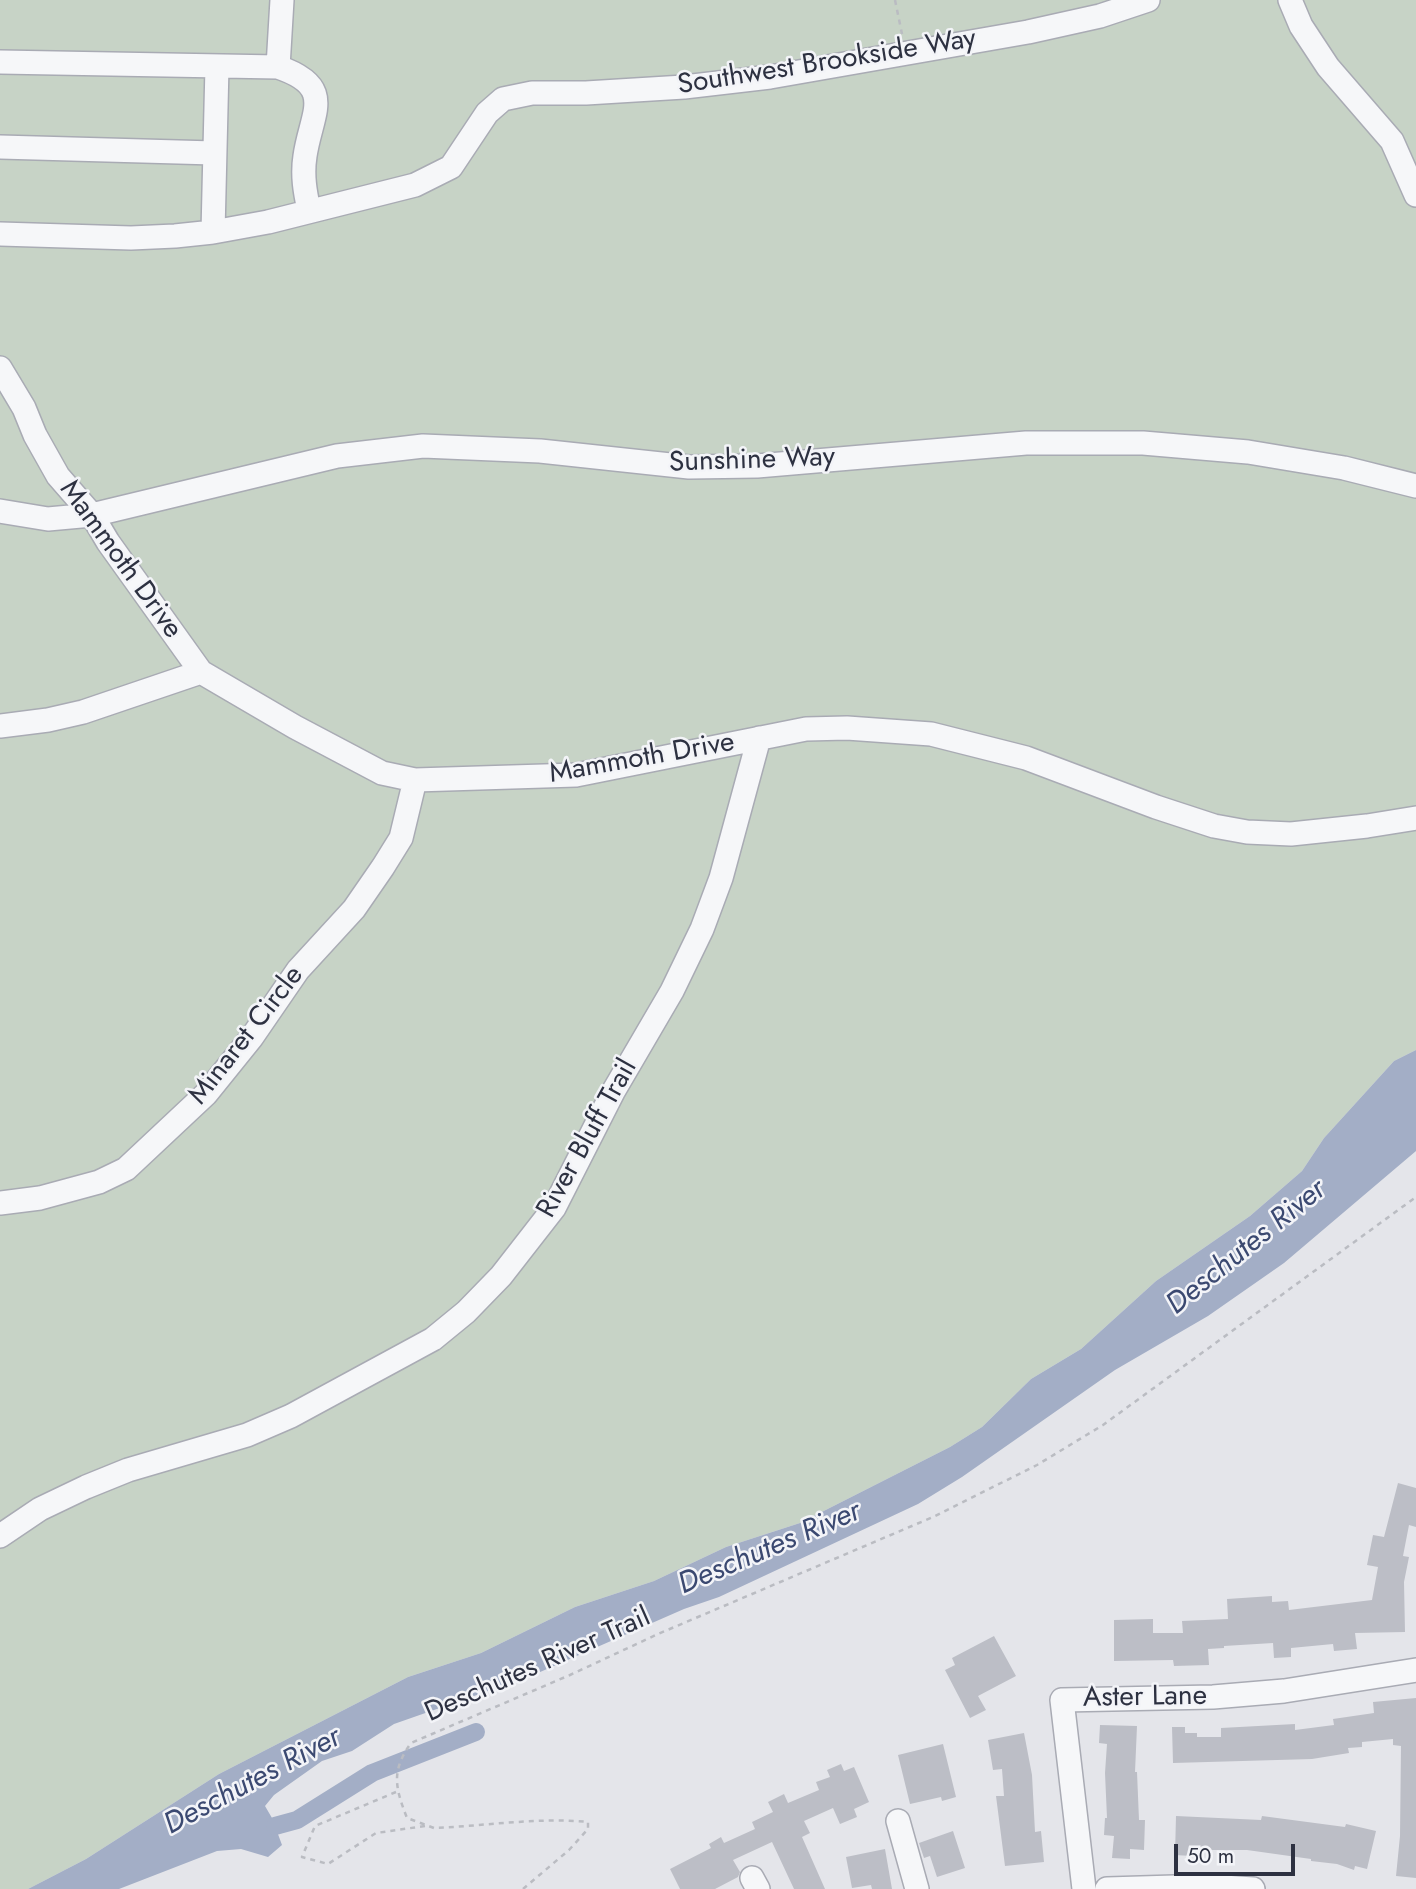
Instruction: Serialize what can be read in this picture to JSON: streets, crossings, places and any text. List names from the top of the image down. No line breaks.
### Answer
{"streets":{"street":["Southwest Brookside Way","Sunshine Way","Mammoth Drive","Minaret Circle","River Bluff Trail","Aster Lane"],"path":["Deschutes River Trail"]},"crossings":[["Sunshine Way","Mammoth Drive"],["Mammoth Drive","Minaret Circle"],["Mammoth Drive","River Bluff Trail"]],"water":["Deschutes River"],"scale_bar":"50 m"}
